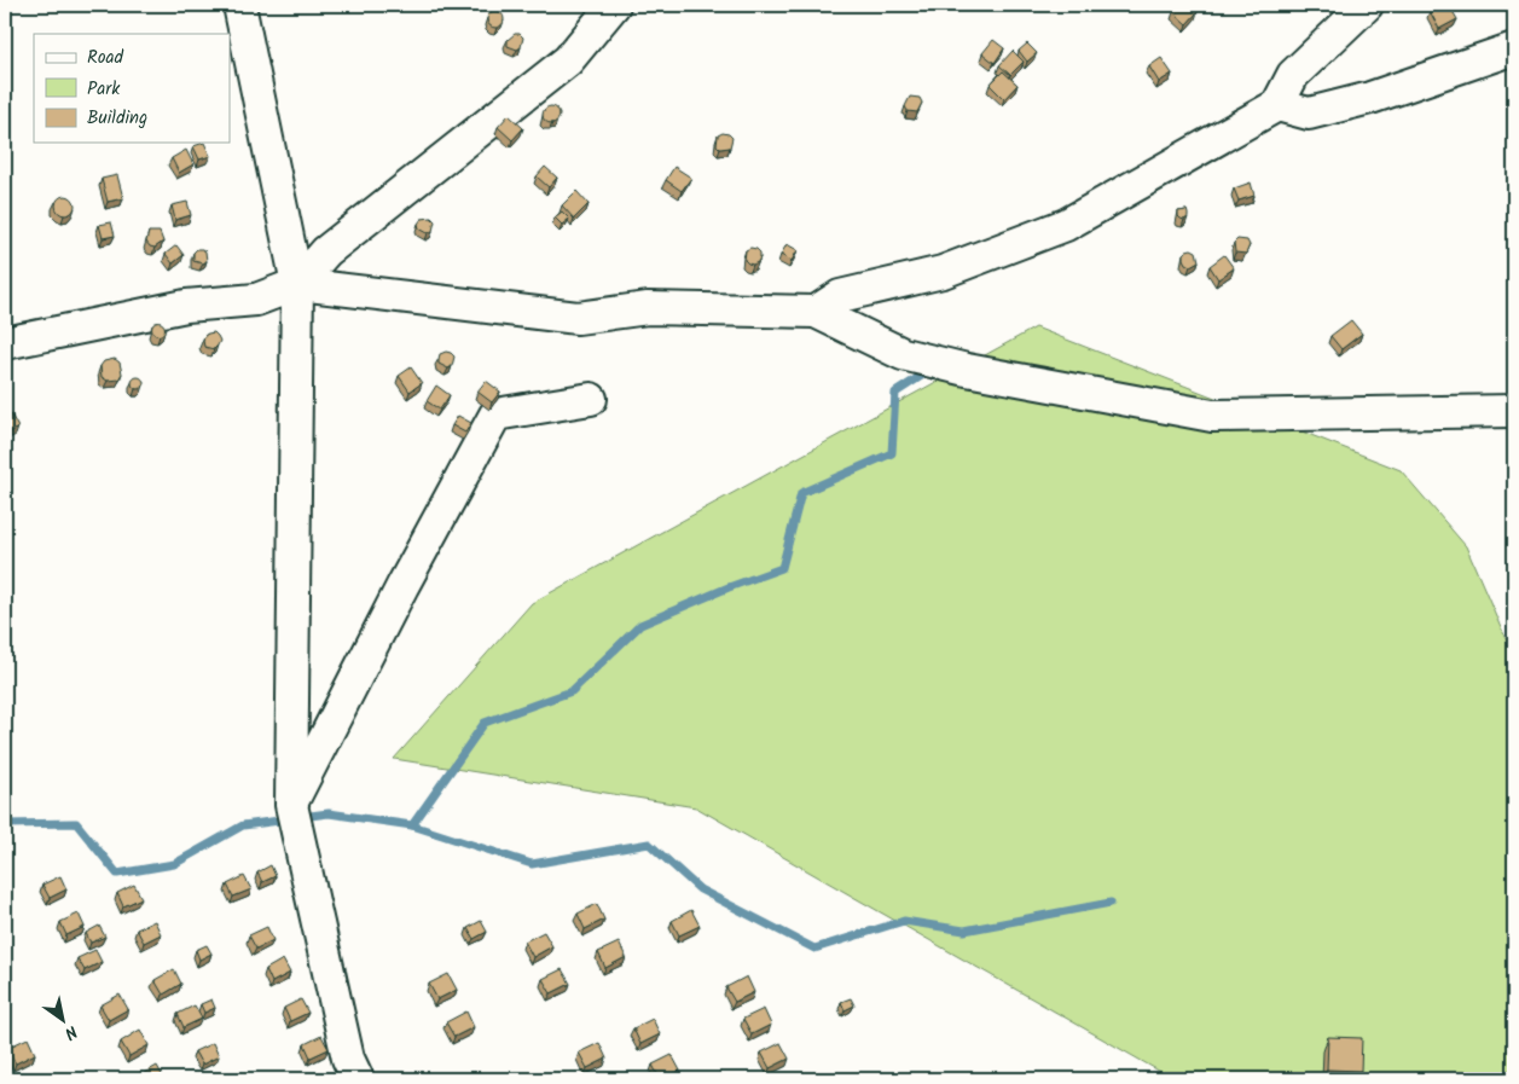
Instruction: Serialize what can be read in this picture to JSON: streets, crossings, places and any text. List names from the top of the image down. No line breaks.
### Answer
{"legend":["Road","Park","Building"],"north":"bottom right"}
